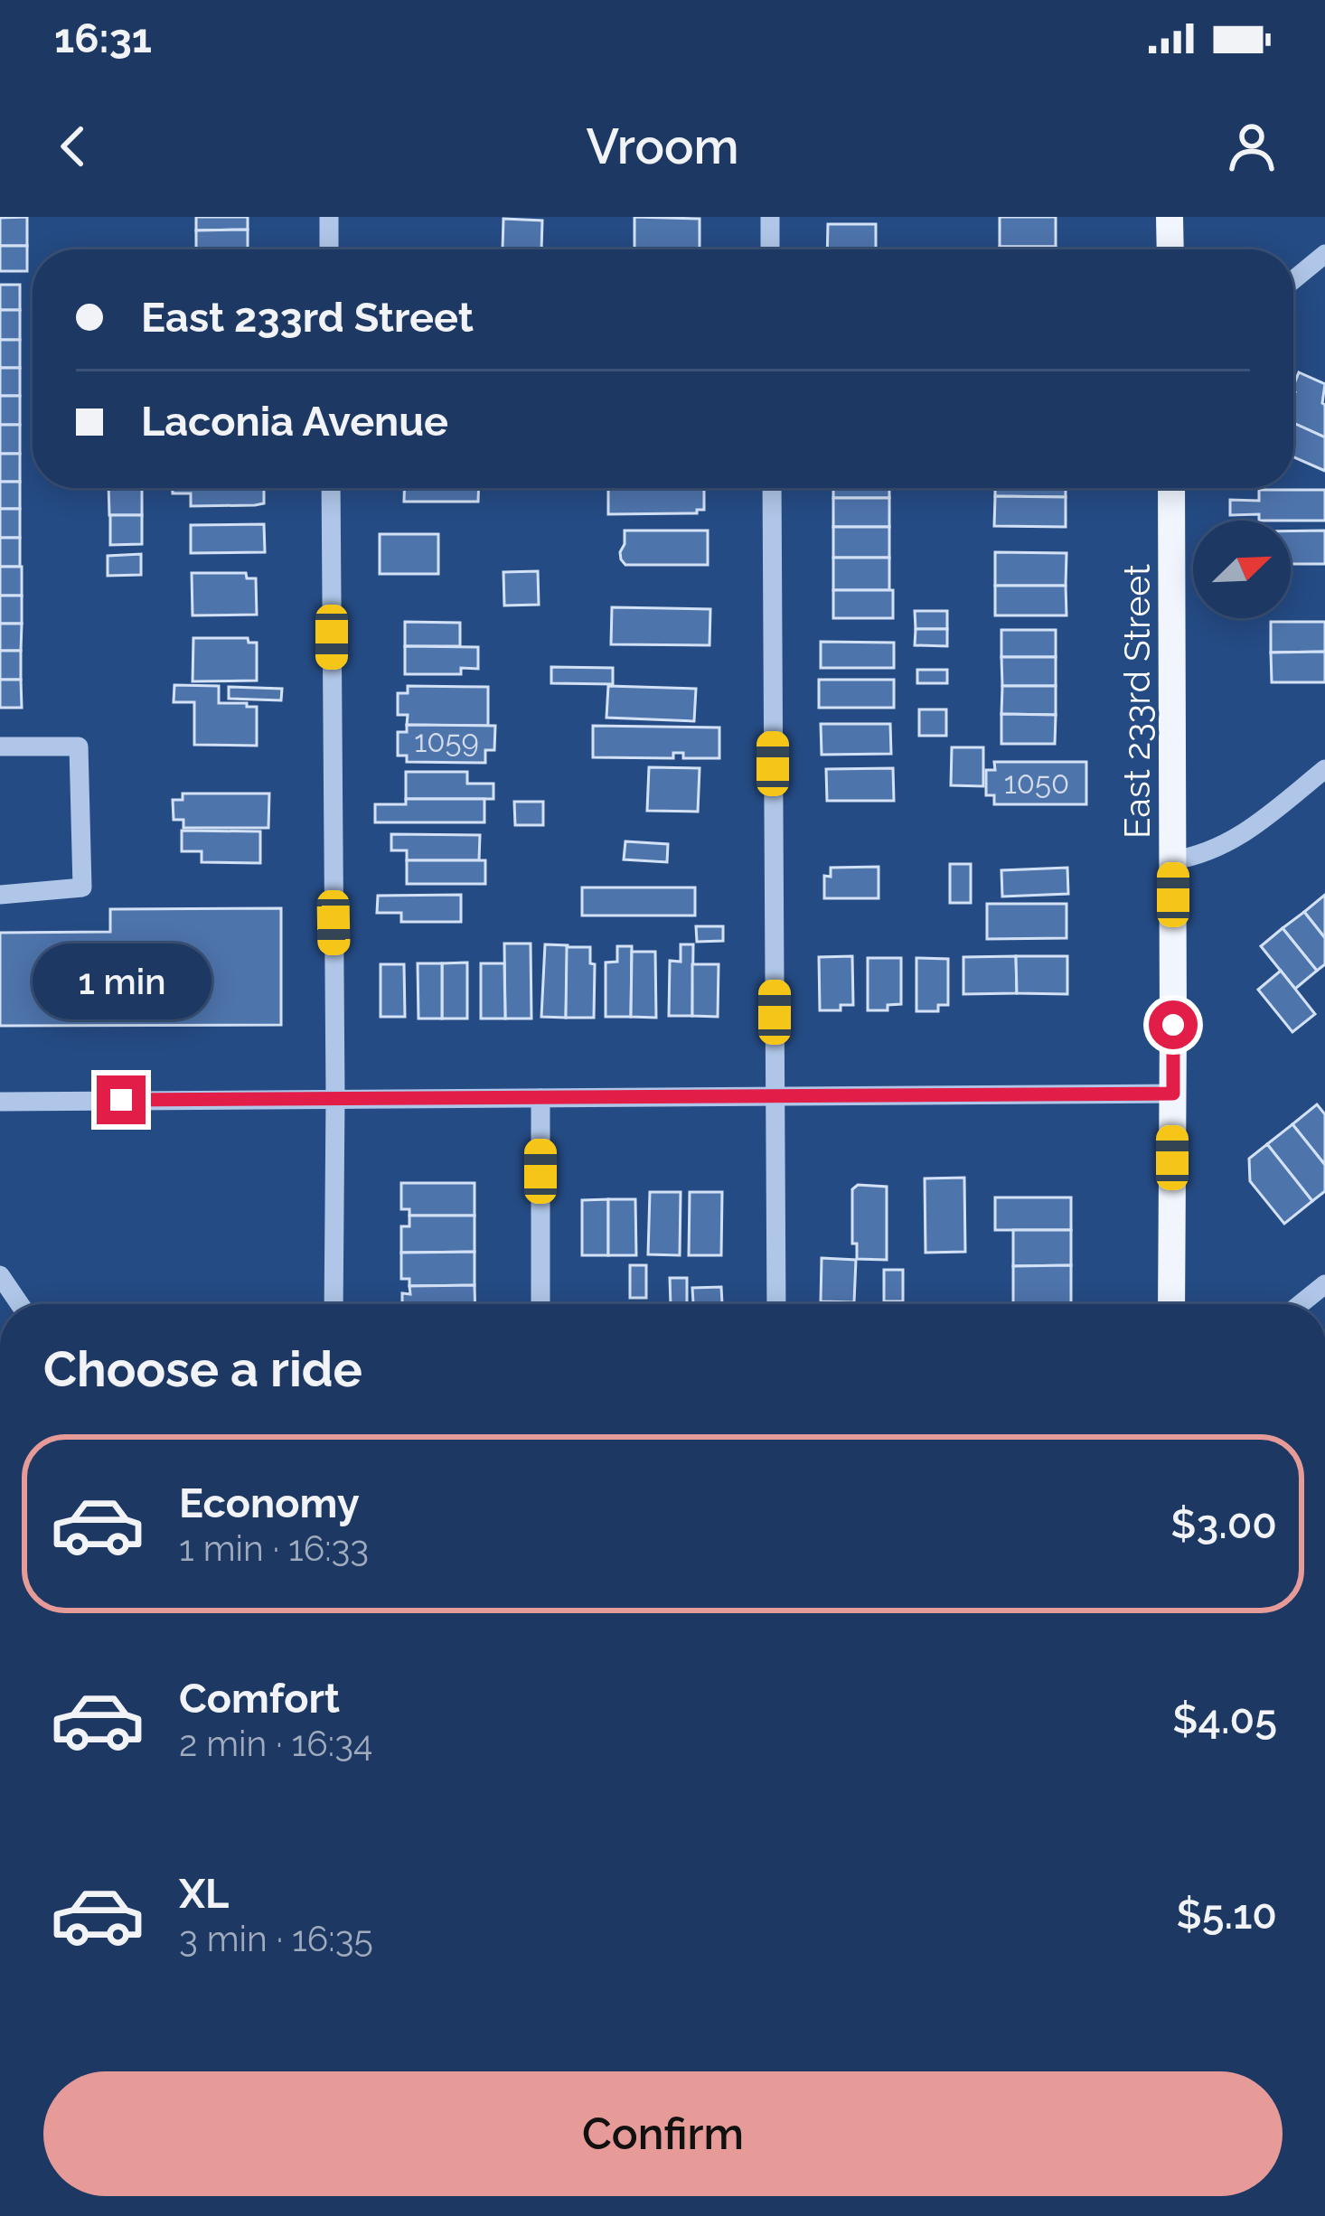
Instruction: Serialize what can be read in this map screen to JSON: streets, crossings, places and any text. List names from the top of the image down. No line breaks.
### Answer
{"streets":{"main road":["East 233rd Street"]},"house_numbers":["1059","1050"],"north":"top right","page":{"status":"16:31","header":"Vroom","banner":["East 233rd Street","Laconia Avenue"],"bubble":"1 min","heading":"Choose a ride","list":[{"name":"Economy","note":"1 min · 16:33","value":"$3.00"},{"name":"Comfort","note":"2 min · 16:34","value":"$4.05"},{"name":"XL","note":"3 min · 16:35","value":"$5.10"}],"buttons":"Confirm"}}
